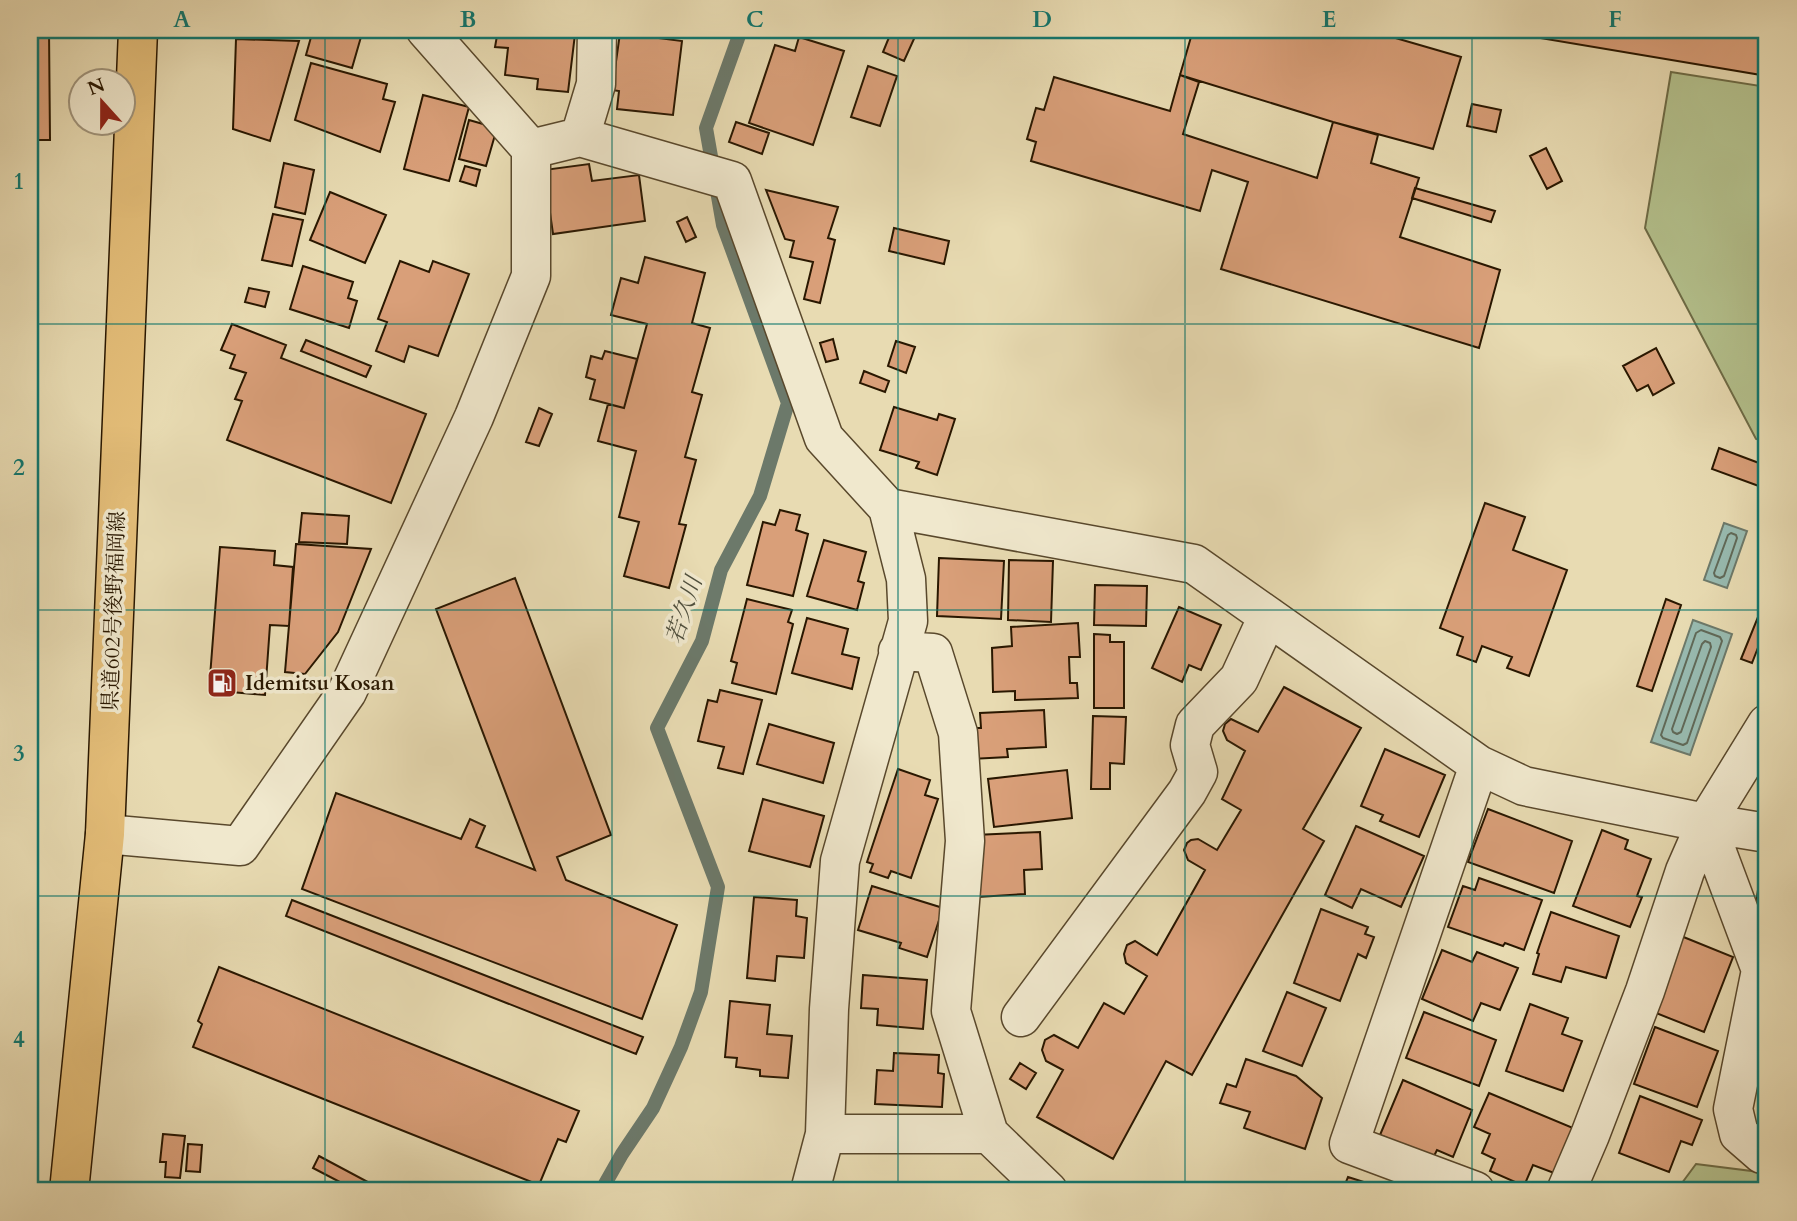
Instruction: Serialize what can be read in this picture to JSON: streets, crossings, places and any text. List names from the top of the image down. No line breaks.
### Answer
{"streets":{"main road":["県道602号後野福岡線"]},"water":["若久川"],"places":{"fuel station":["Idemitsu Kosan"]},"north":"top","grid":{"columns":["A","B","C","D","E","F"],"rows":["1","2","3","4"]}}
